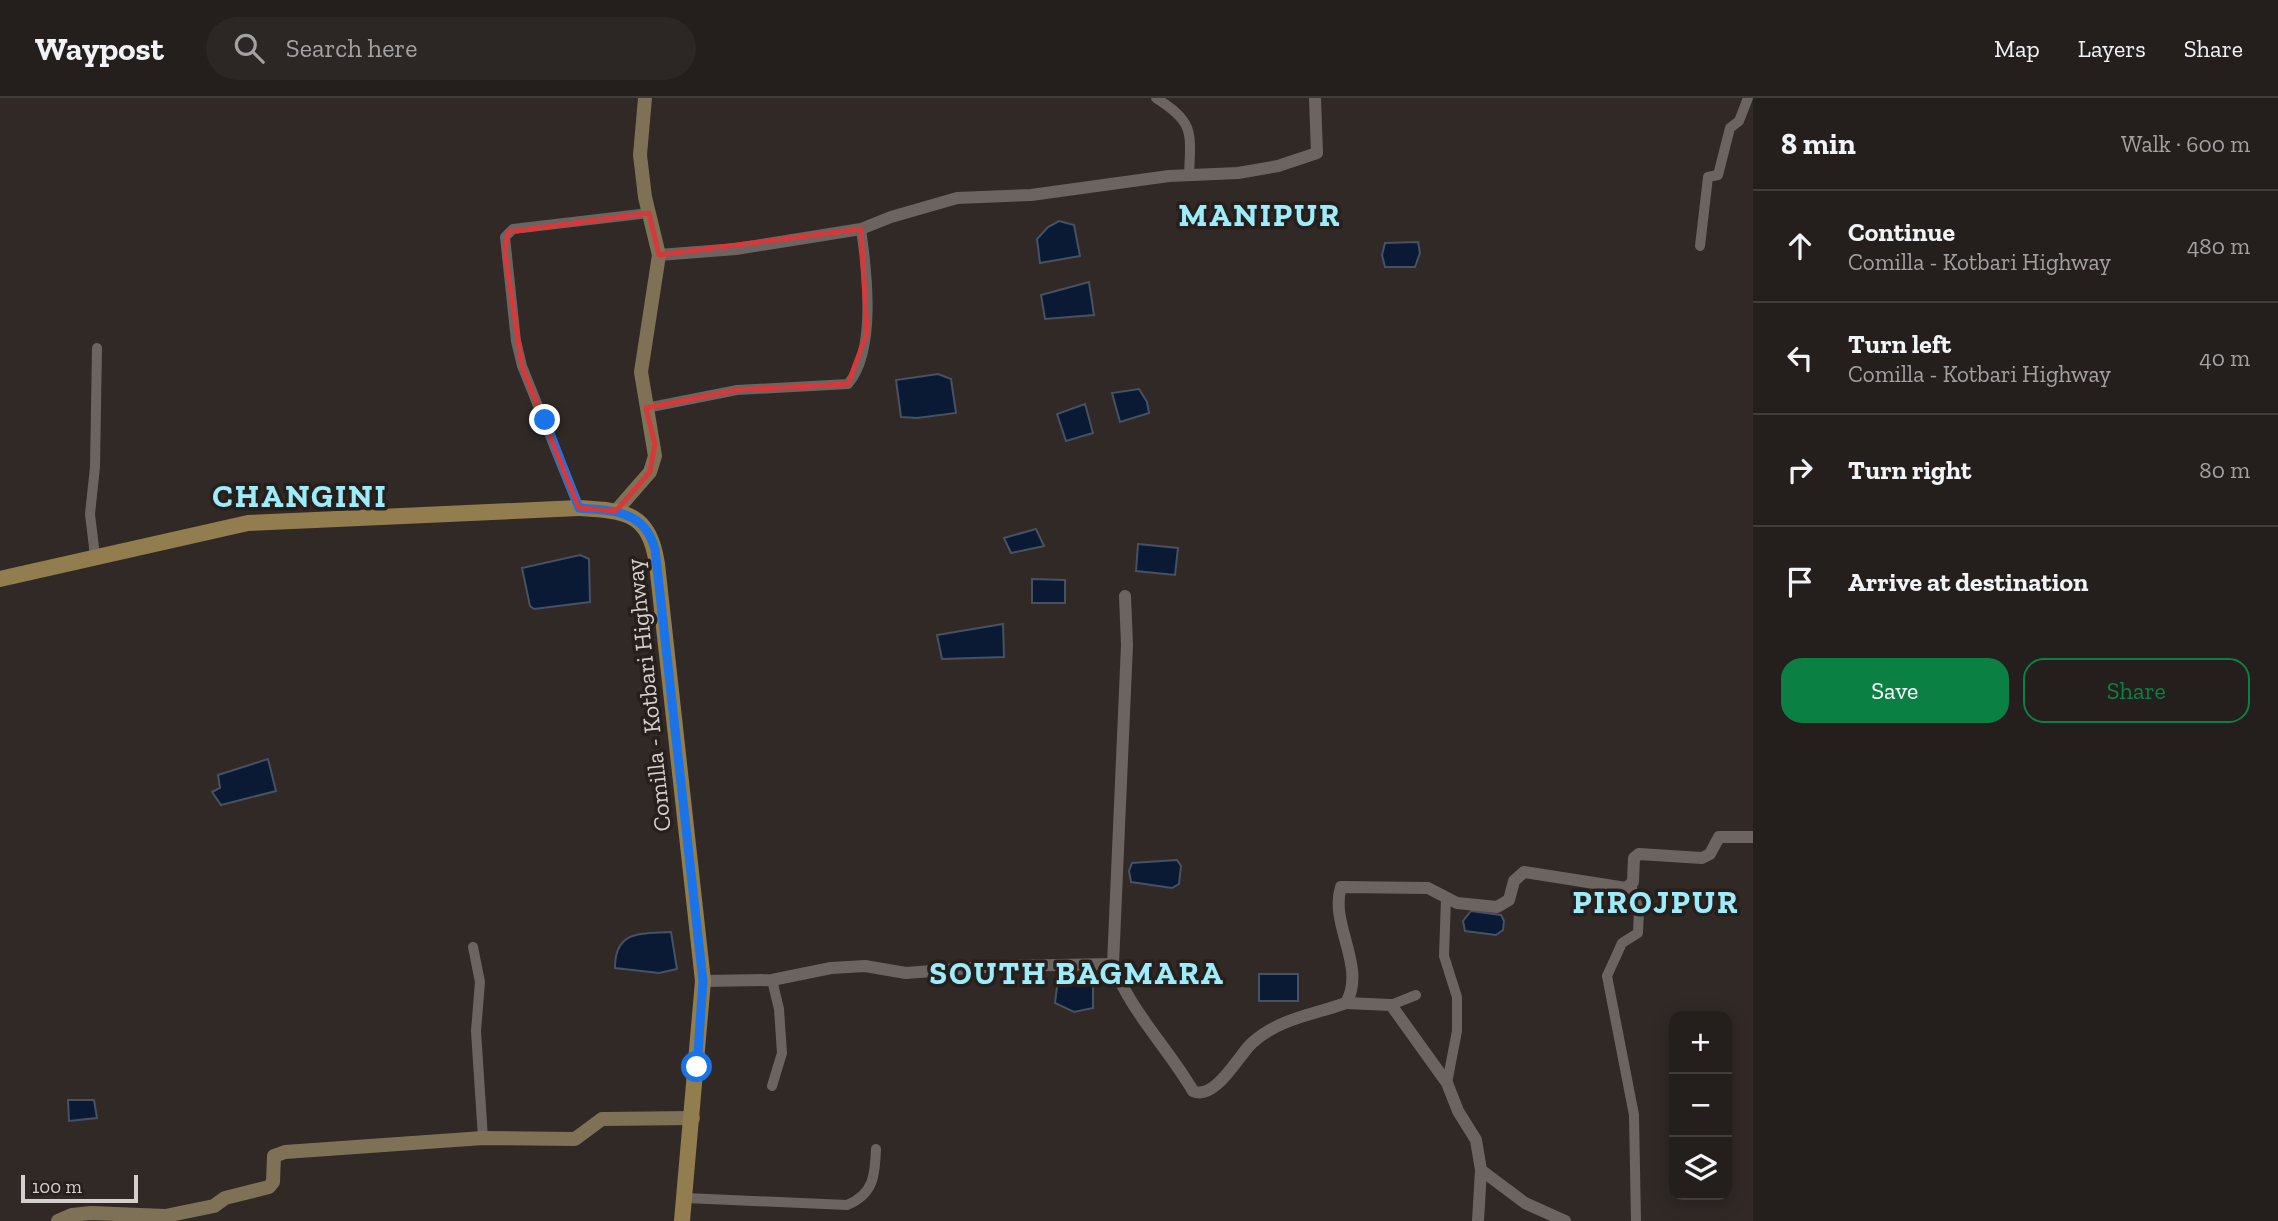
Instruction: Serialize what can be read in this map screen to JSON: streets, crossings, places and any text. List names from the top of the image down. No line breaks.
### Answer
{"streets":{"main road":["Comilla - Kotbari Highway"]},"districts":["MANIPUR","CHANGINI","PIROJPUR","SOUTH BAGMARA"],"scale_bar":"100 m","page":{"header":"Waypost","search":"Search here","nav":["Map","Layers","Share"],"heading":["8 min","Walk · 600 m"],"list":[["Continue","Comilla - Kotbari Highway","480 m"],["Turn left","Comilla - Kotbari Highway","40 m"],["Turn right","80 m"],"Arrive at destination"],"buttons":["Save","Share"],"map_buttons":["+","−"],"scale":"100 m"}}
